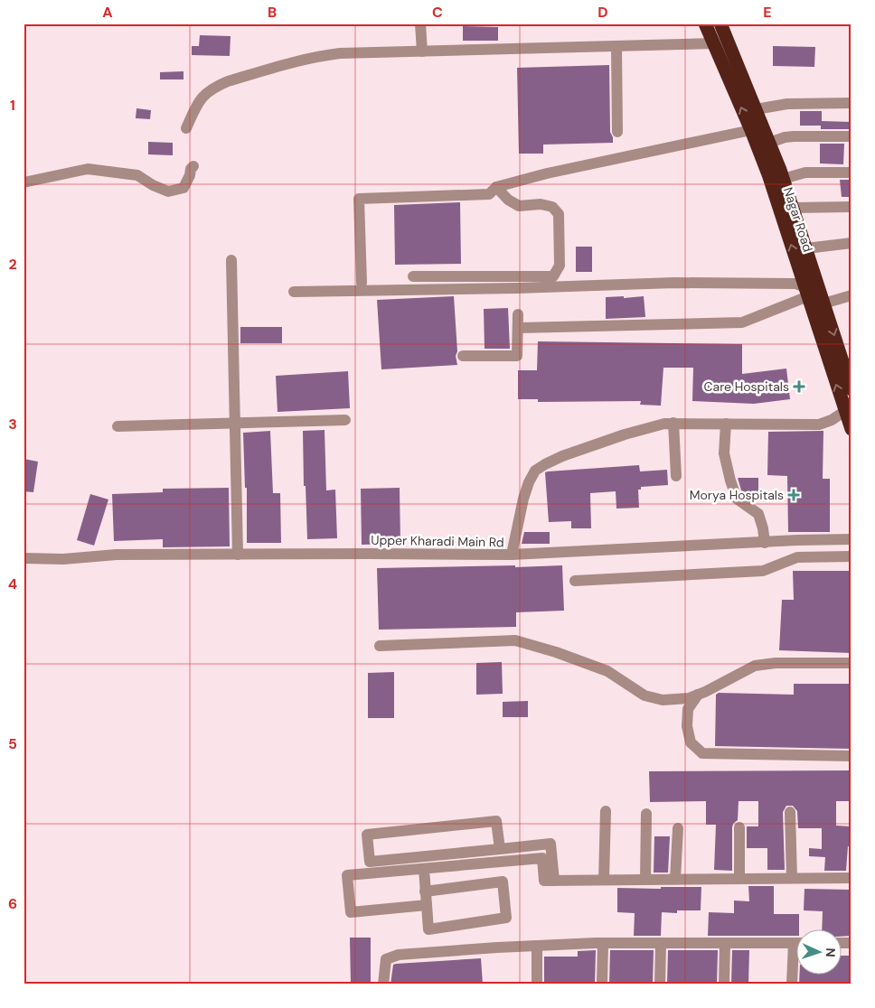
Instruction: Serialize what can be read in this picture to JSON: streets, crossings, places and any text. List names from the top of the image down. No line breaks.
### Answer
{"streets":{"highway":["Nagar Road"],"street":["Upper Kharadi Main Rd"]},"places":{"health":["Care Hospitals","Morya Hospitals"]},"north":"right","grid":{"columns":["A","B","C","D","E"],"rows":["1","2","3","4","5","6"]}}
